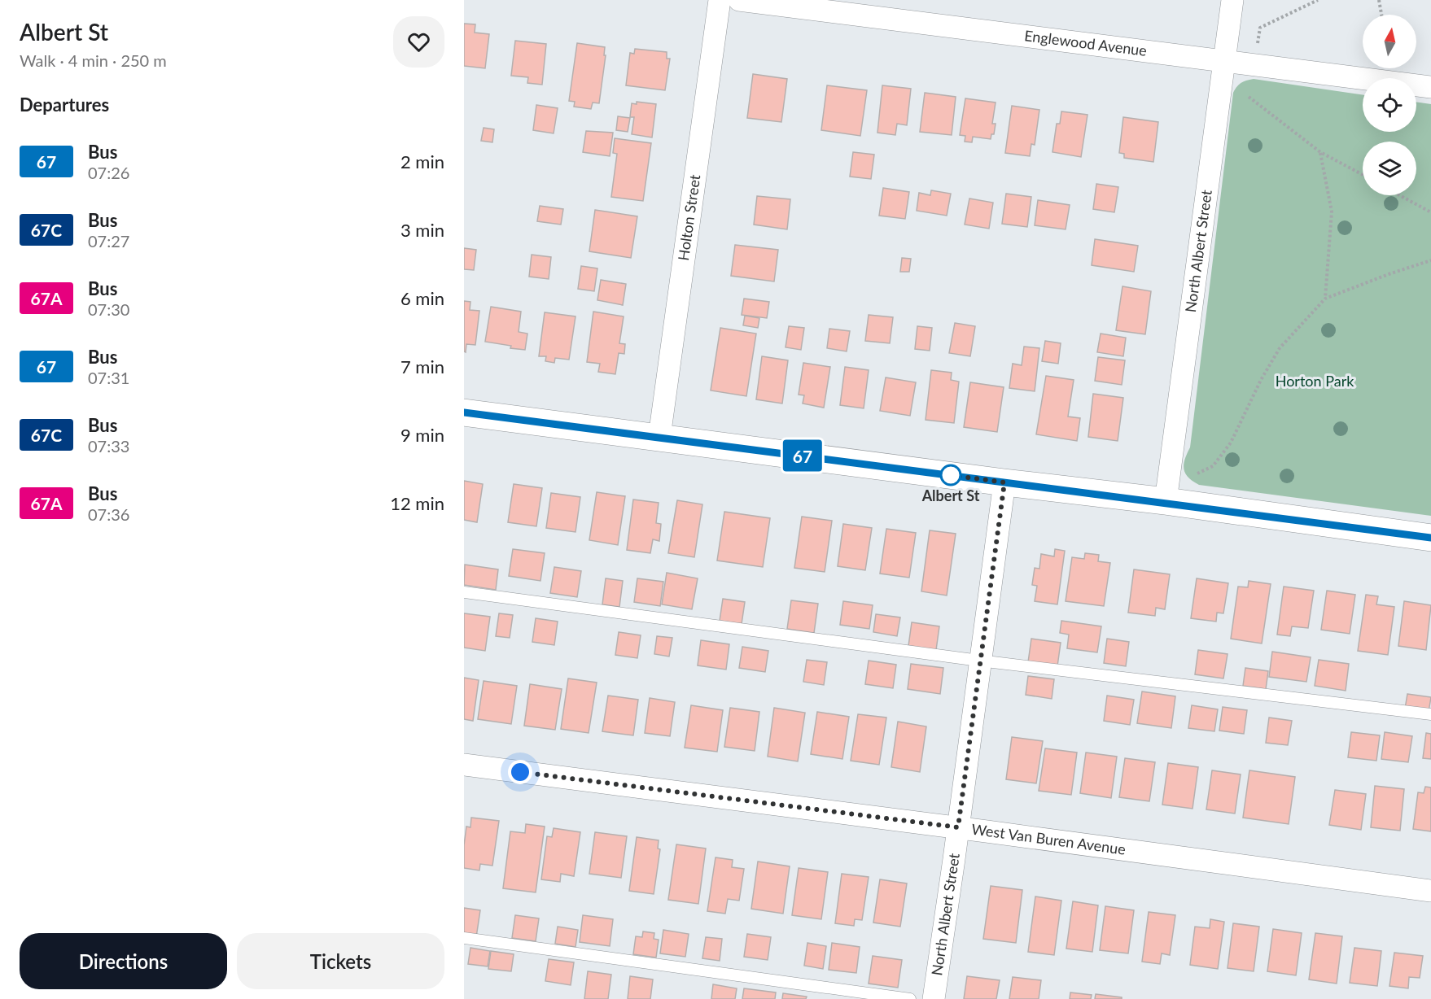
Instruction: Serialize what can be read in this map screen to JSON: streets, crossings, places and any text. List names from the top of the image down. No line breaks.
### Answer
{"streets":{"street":["Englewood Avenue","Holton Street","North Albert Street","West Van Buren Avenue"]},"crossings":[["Englewood Avenue","North Albert Street"],["North Albert Street","West Van Buren Avenue"]],"parks":["Horton Park"],"places":["Albert St"],"lines":["bus line 67"],"north":"top","page":{"heading":[["Albert St","Walk · 4 min · 250 m"],"Departures"],"on_map":"67","list":[{"mark":"67","name":"Bus","note":"07:26","value":"2 min"},{"mark":"67C","name":"Bus","note":"07:27","value":"3 min"},{"mark":"67A","name":"Bus","note":"07:30","value":"6 min"},{"mark":"67","name":"Bus","note":"07:31","value":"7 min"},{"mark":"67C","name":"Bus","note":"07:33","value":"9 min"},{"mark":"67A","name":"Bus","note":"07:36","value":"12 min"}],"buttons":["Directions","Tickets"]}}
